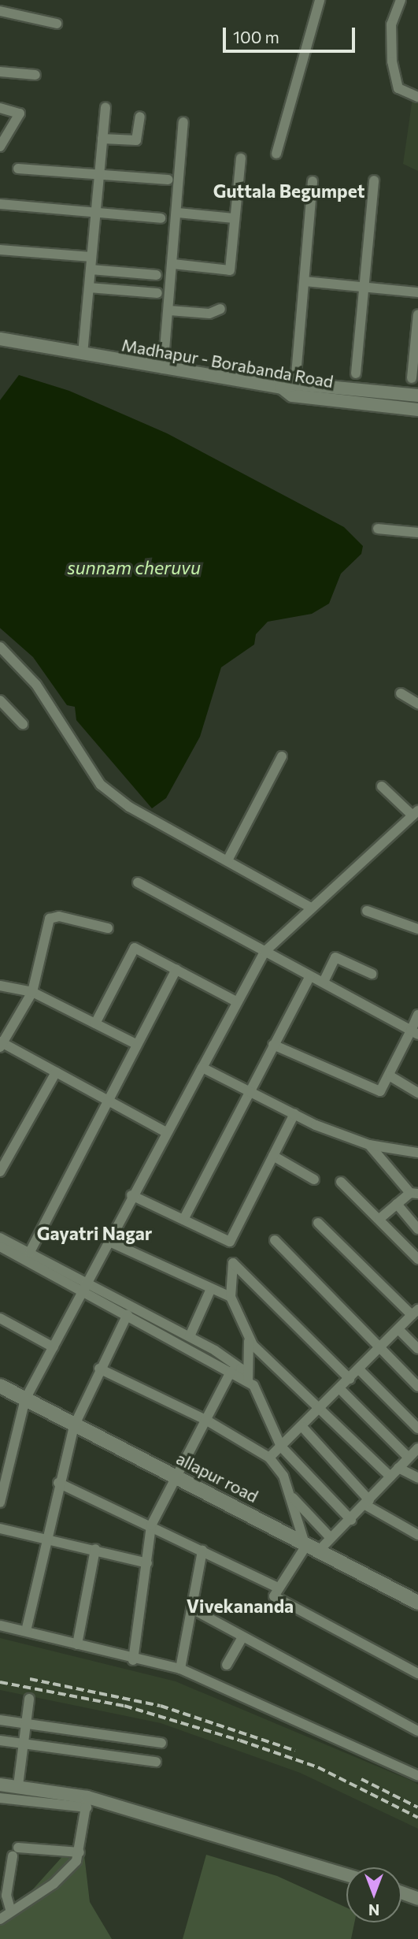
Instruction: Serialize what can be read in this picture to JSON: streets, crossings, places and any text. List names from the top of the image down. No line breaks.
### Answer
{"streets":{"main road":["allapur road"],"street":["Madhapur - Borabanda Road"]},"districts":["Guttala Begumpet","Gayatri Nagar","Vivekananda"],"water":["sunnam cheruvu"],"scale_bar":"100 m","north":"bottom"}
